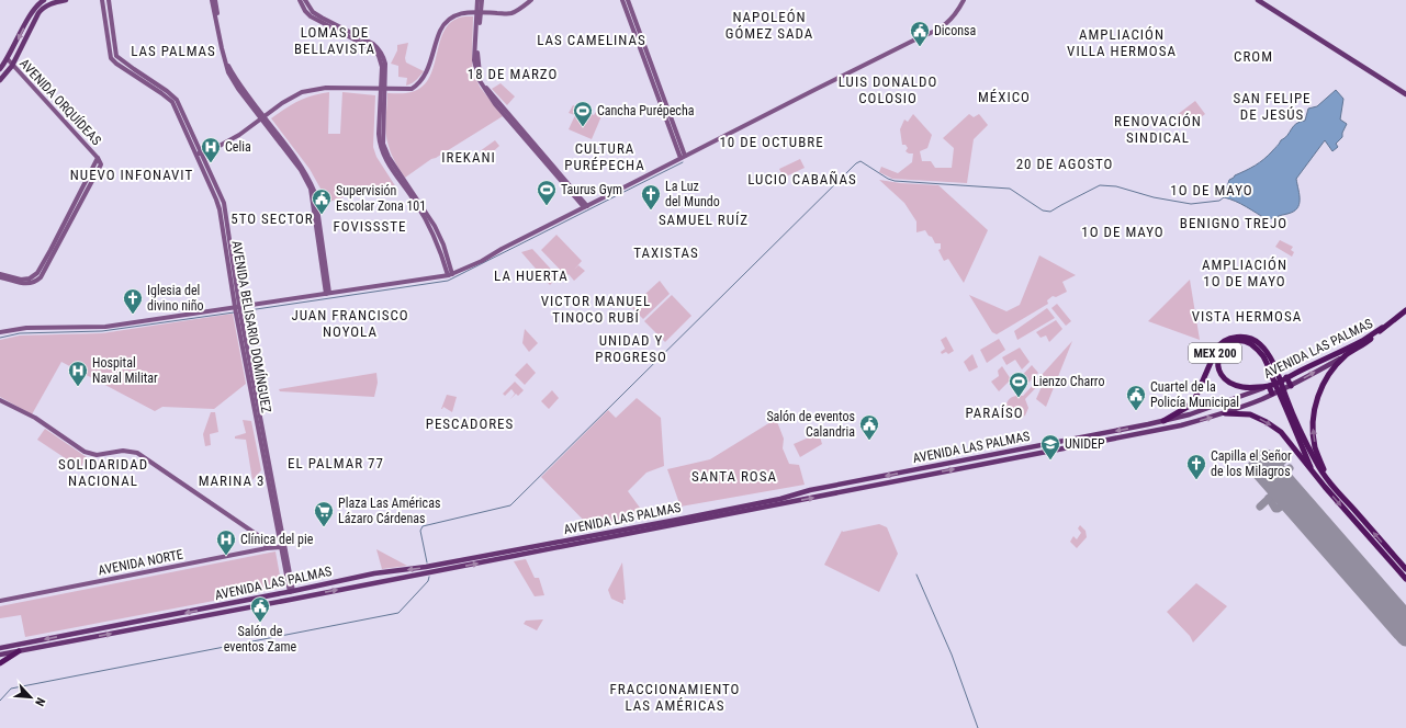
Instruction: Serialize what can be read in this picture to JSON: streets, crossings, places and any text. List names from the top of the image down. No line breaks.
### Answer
{"streets":{"highway":["AVENIDA LAS PALMAS","MEX 200"],"street":["AVENIDA ORQUÍDEAS","AVENIDA BELISARIO DOMÍNGUEZ","AVENIDA NORTE"]},"crossings":[["AVENIDA BELISARIO DOMÍNGUEZ","AVENIDA LAS PALMAS"],["AVENIDA BELISARIO DOMÍNGUEZ","AVENIDA NORTE"],["AVENIDA LAS PALMAS","MEX 200"]],"districts":["NAPOLEÓN GÓMEZ SADA","LOMAS DE BELLAVISTA","AMPLIACIÓN VILLA HERMOSA","LAS CAMELINAS","LAS PALMAS","CROM","18 DE MARZO","LUIS DONALDO COLOSIO","MÉXICO","SAN FELIPE DE JESÚS","RENOVACIÓN SINDICAL","10 DE OCTUBRE","CULTURA PURÉPECHA","IREKANI","20 DE AGOSTO","NUEVO INFONAVIT","LUCIO CABAÑAS","1O DE MAYO","5TO SECTOR","SAMUEL RUÍZ","BENIGNO TREJO","FOVISSSTE","1O DE MAYO","TAXISTAS","AMPLIACIÓN 1O DE MAYO","LA HUERTA","VICTOR MANUEL TINOCO RUBÍ","JUAN FRANCISCO NOYOLA","VISTA HERMOSA","UNIDAD Y PROGRESO","PARAÍSO","PESCADORES","EL PALMAR 77","SOLIDARIDAD NACIONAL","SANTA ROSA","MARINA 3","FRACCIONAMIENTO LAS AMÉRICAS"],"places":{"public building":["Diconsa","Supervisión Escolar Zona 101","Cuartel de la Policía Municipal","Salón de eventos Calandria","Salón de eventos Zame"],"sports":["Cancha Purépecha","Taurus Gym","Lienzo Charro"],"hospital":["Celia","Hospital Naval Militar","Clínica del pie"],"church":["La Luz del Mundo","Iglesia del divino niño","Capilla el Señor de los Milagros"],"school or university":["UNIDEP"],"supermarket":["Plaza Las Américas Lázaro Cárdenas"]},"north":"bottom right"}
